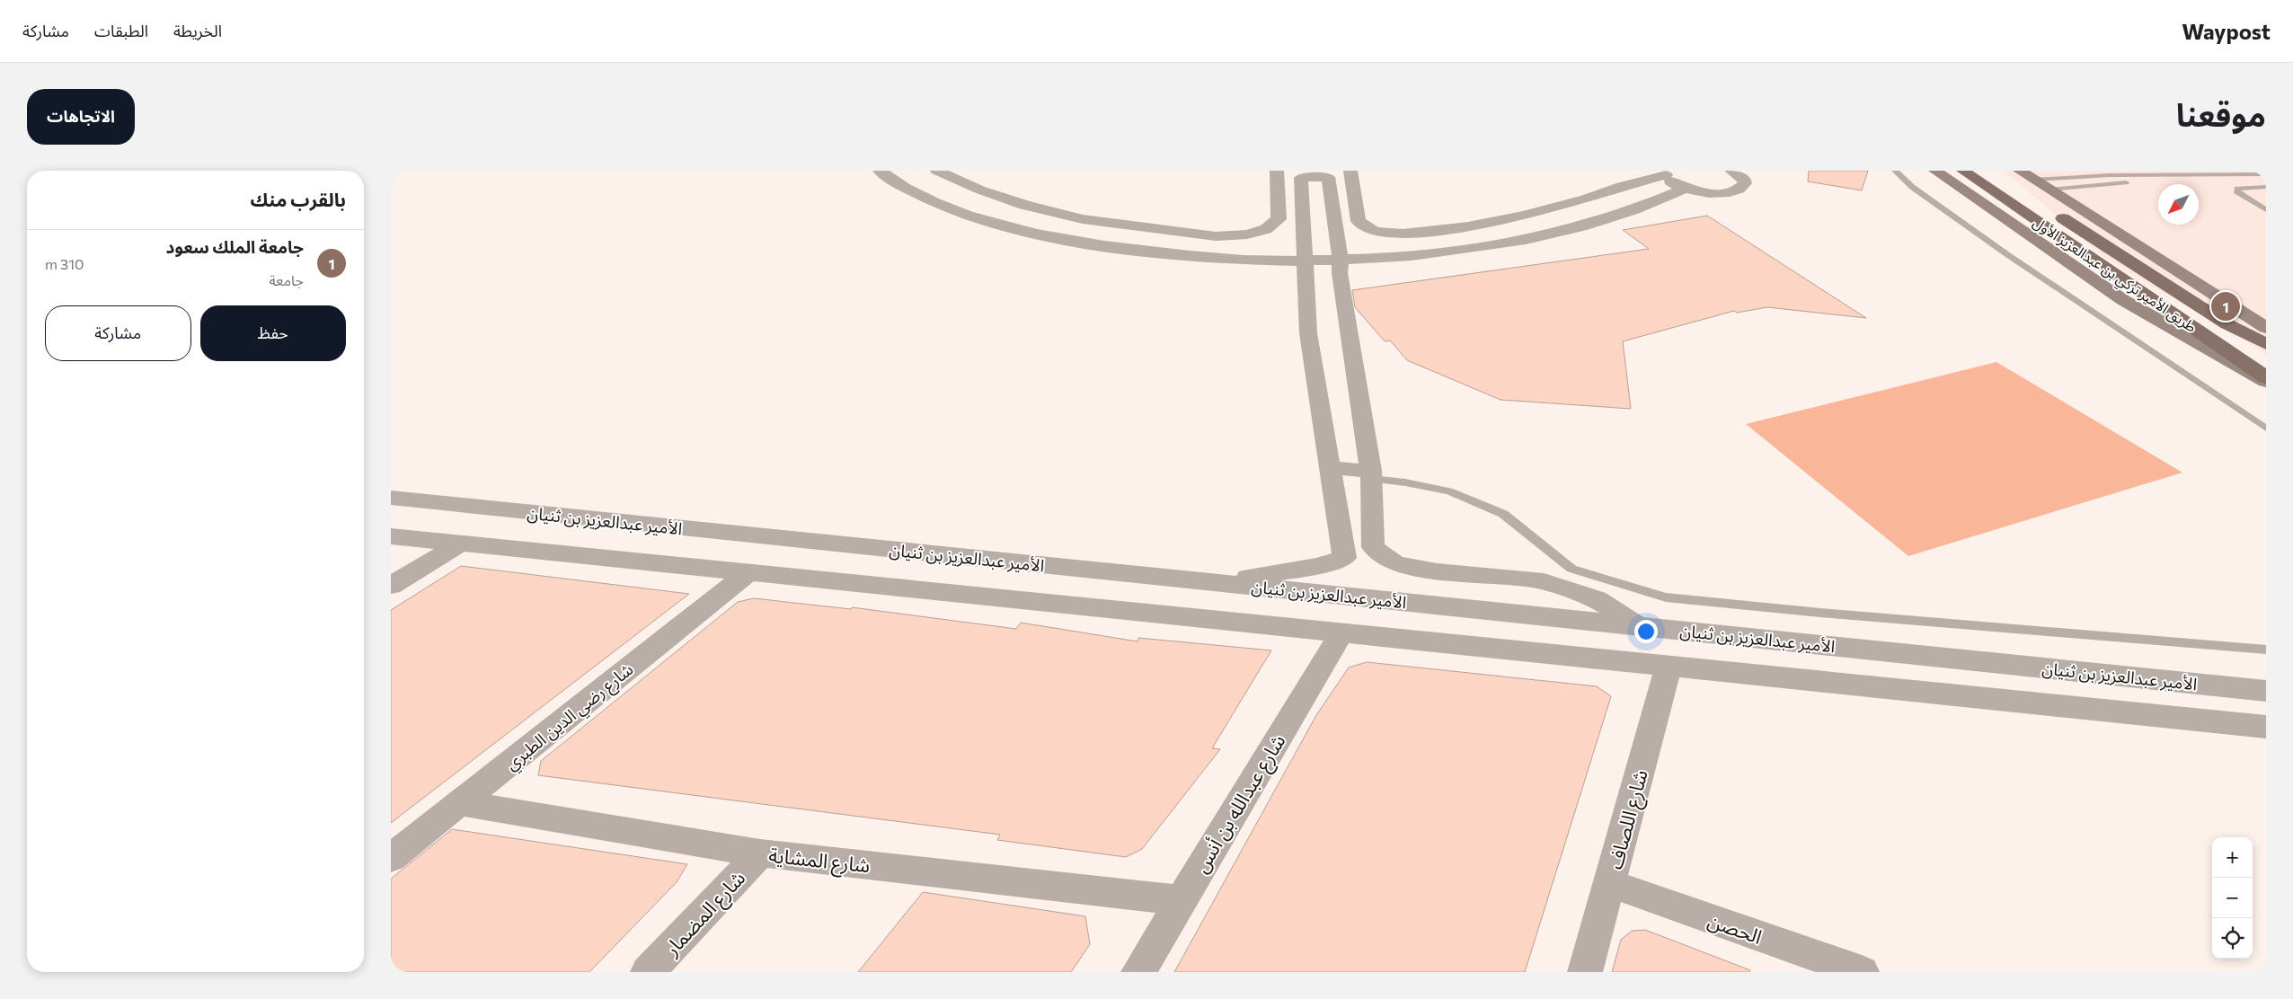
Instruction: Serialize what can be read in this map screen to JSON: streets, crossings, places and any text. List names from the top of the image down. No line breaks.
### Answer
{"streets":{"main road":["طريق الأمير تركي بن عبدالعزيز الأول"],"street":["الأمير عبدالعزيز بن ثنيان","شارع رضي الدين الطبري","شارع عبدالله بن أنس","شارع اللصاف","شارع المشاية","شارع المضمار","الحصن"]},"crossings":[["شارع رضي الدين الطبري","شارع المشاية"],["شارع عبدالله بن أنس","شارع المشاية"],["شارع اللصاف","الحصن"],["شارع المشاية","شارع المضمار"]],"north":"bottom left","page":{"header":"Waypost","nav":["الخريطة","الطبقات","مشاركة"],"title":"موقعنا","buttons":["الاتجاهات",["حفظ","مشاركة"]],"heading":"بالقرب منك","list":[{"mark":"1","name":"جامعة الملك سعود","note":"جامعة","value":"310 m"}],"pins":"1","map_buttons":["+","−"]}}
